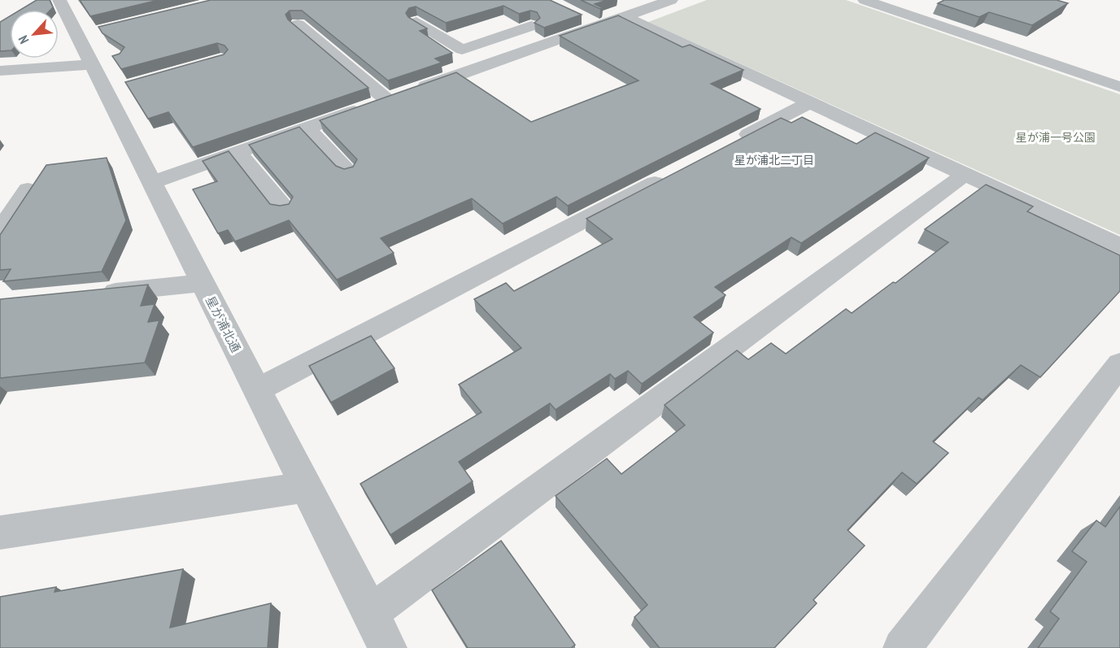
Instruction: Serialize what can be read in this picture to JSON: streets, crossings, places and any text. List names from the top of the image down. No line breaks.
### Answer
{"streets":{"street":["星が浦北通"]},"districts":["星が浦北二丁目"],"parks":["星が浦一号公園"],"north":"bottom left"}
